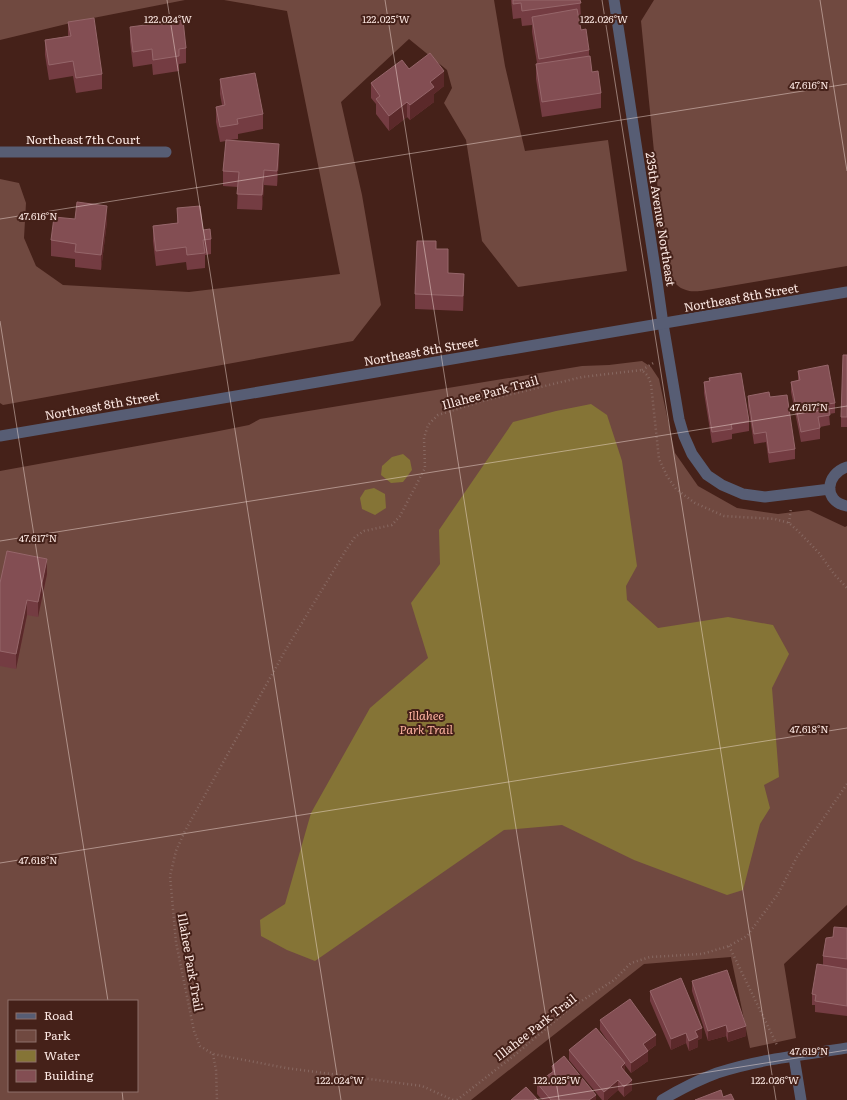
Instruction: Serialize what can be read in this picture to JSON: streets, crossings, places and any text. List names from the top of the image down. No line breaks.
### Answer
{"streets":{"street":["Northeast 7th Court","235th Avenue Northeast","Northeast 8th Street"],"path":["Illahee Park Trail"]},"crossings":[["235th Avenue Northeast","Northeast 8th Street"]],"parks":["Illahee Park Trail"],"legend":["Road","Park","Water","Building"],"coordinates":["122.024°W","122.025°W","122.026°W","47.616°N","47.617°N","47.618°N","47.619°N"]}
